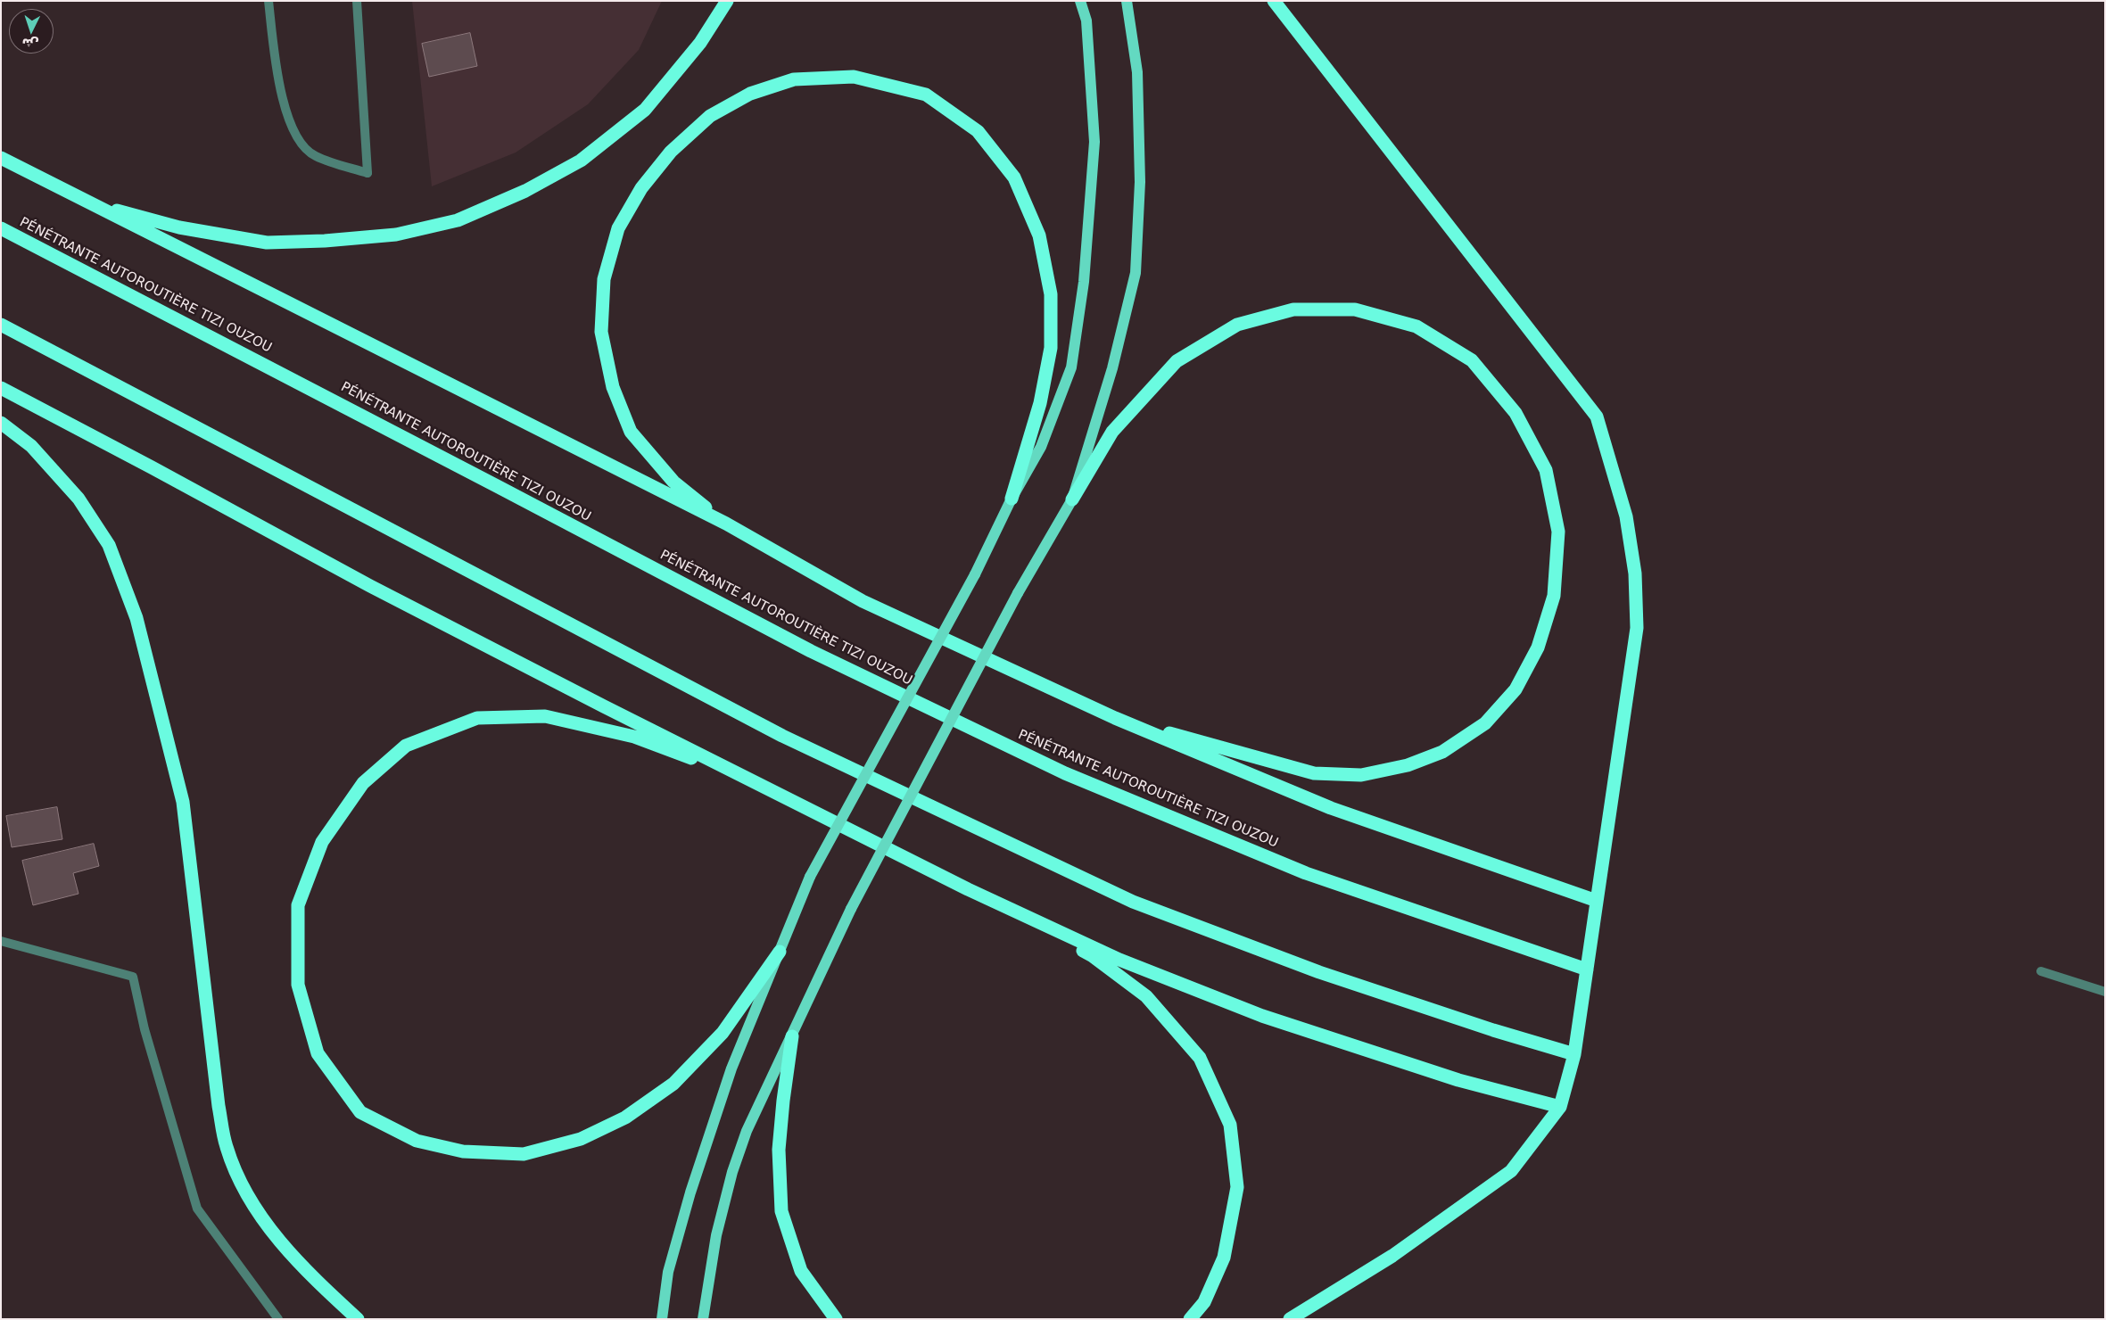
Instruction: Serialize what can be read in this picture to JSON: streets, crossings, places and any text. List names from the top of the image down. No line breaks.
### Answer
{"streets":{"highway":["PÉNÉTRANTE AUTOROUTIÈRE TIZI OUZOU"]},"north":"bottom"}
